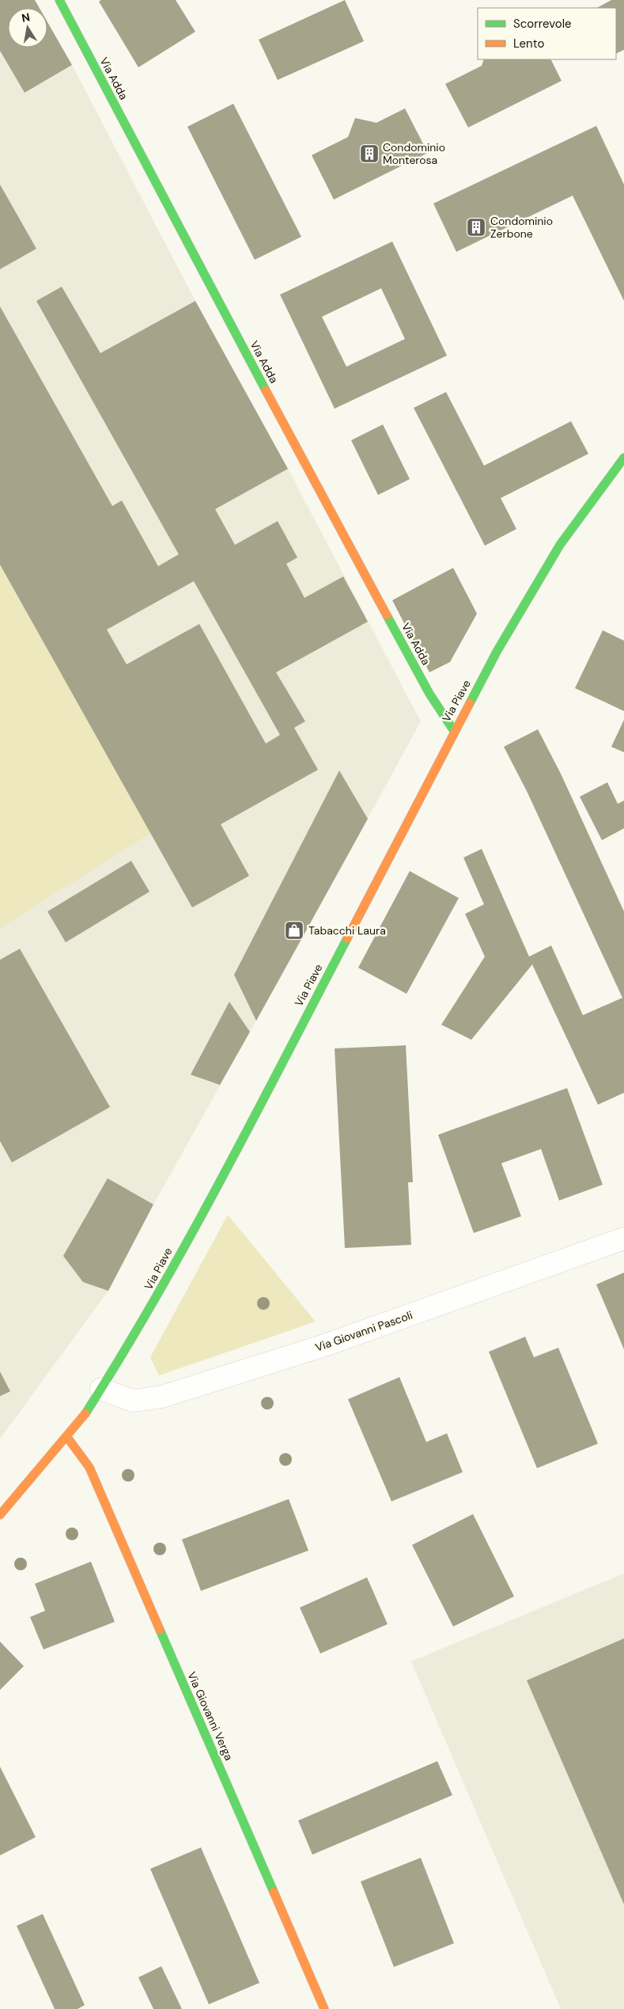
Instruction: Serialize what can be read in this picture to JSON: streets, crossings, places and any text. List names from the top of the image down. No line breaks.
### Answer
{"streets":{"street":["Via Adda","Via Piave","Via Giovanni Pascoli","Via Giovanni Verga"]},"crossings":[["Via Adda","Via Piave"],["Via Piave","Via Giovanni Pascoli"],["Via Piave","Via Giovanni Verga"]],"places":{"building":["Condominio Monterosa","Condominio Zerbone"],"shop":["Tabacchi Laura"]},"legend":["Scorrevole","Lento"],"north":"top"}
